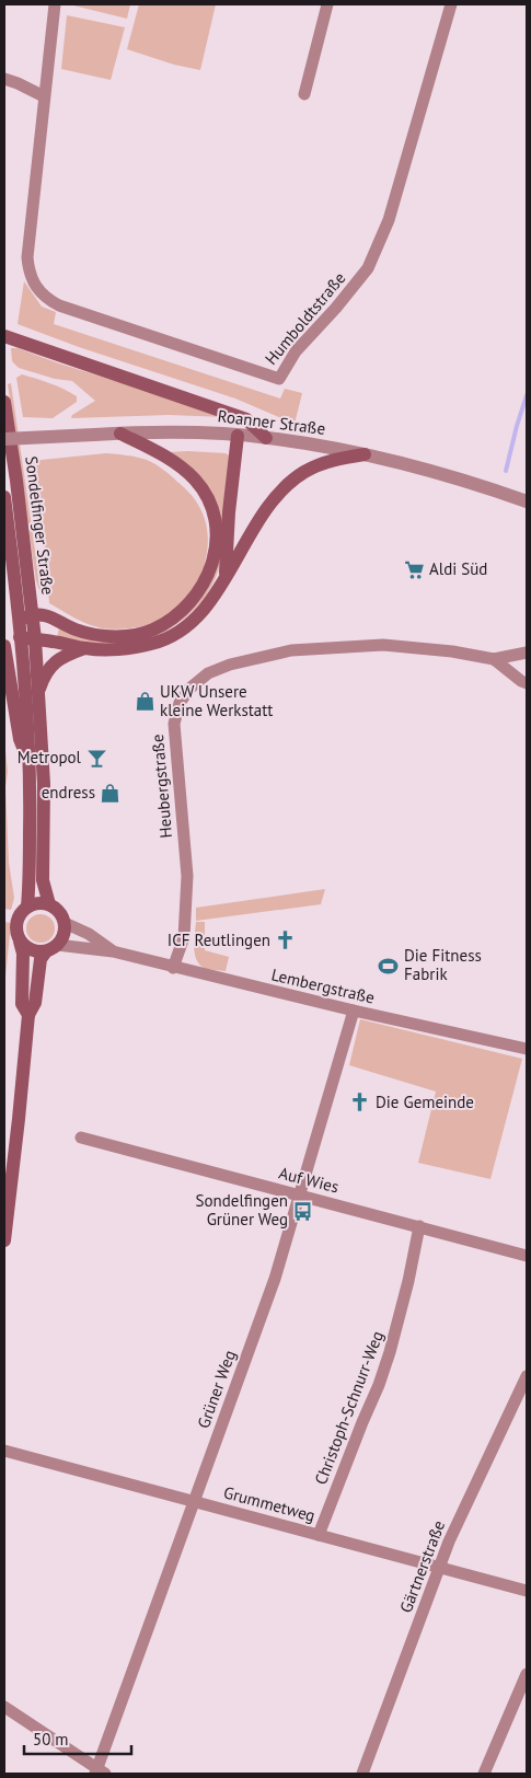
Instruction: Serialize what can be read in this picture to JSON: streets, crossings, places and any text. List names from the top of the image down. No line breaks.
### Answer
{"streets":{"main road":["Sondelfinger Straße"],"street":["Humboldtstraße","Roanner Straße","Heubergstraße","Lembergstraße","Auf Wies","Grüner Weg","Christoph-Schnurr-Weg","Grummetweg","Gärtnerstraße"]},"crossings":[["Sondelfinger Straße","Lembergstraße"],["Heubergstraße","Lembergstraße"],["Lembergstraße","Grüner Weg"],["Auf Wies","Grüner Weg"],["Auf Wies","Christoph-Schnurr-Weg"],["Grüner Weg","Grummetweg"],["Christoph-Schnurr-Weg","Grummetweg"],["Grummetweg","Gärtnerstraße"]],"places":{"supermarket":["Aldi Süd"],"shop":["UKW Unsere kleine Werkstatt","endress"],"bar":["Metropol"],"church":["ICF Reutlingen","Die Gemeinde"],"sports":["Die Fitness Fabrik"],"bus stop":["Sondelfingen Grüner Weg"]},"scale_bar":"50 m"}
